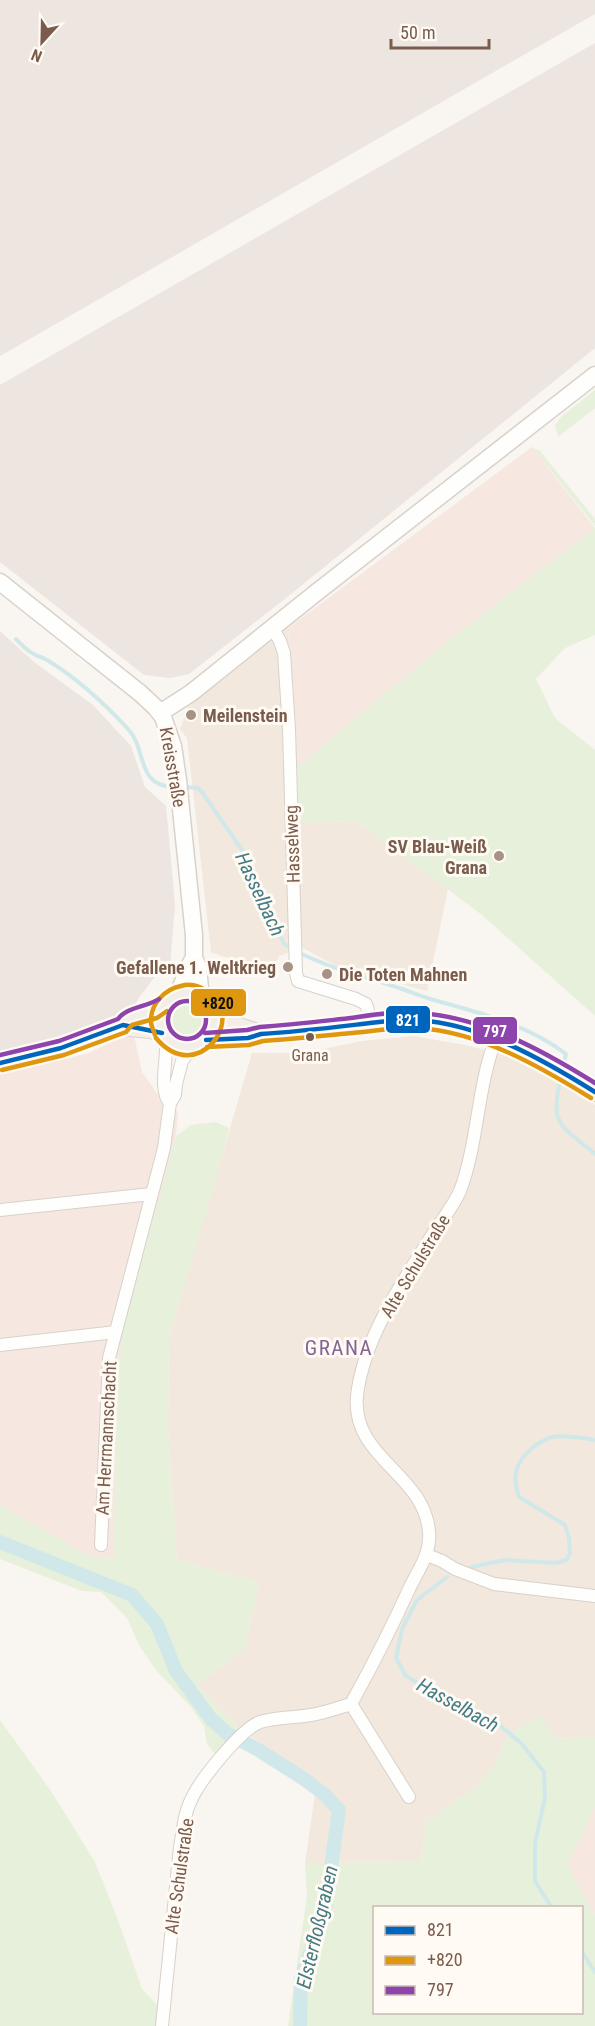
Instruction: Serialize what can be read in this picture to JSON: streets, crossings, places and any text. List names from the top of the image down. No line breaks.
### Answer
{"streets":{"main road":["Kreisstraße"],"street":["Hasselweg","Alte Schulstraße","Am Herrmannschacht"]},"crossings":[["Kreisstraße","Am Herrmannschacht"]],"districts":["GRANA"],"water":["Hasselbach","Elsterfloßgraben"],"places":["Meilenstein","SV Blau-Weiß Grana","Gefallene 1. Weltkrieg","Die Toten Mahnen","Grana"],"lines":["transit line +820","transit line 797","transit line 821"],"legend":["821","+820","797"],"scale_bar":"50 m","north":"bottom"}
